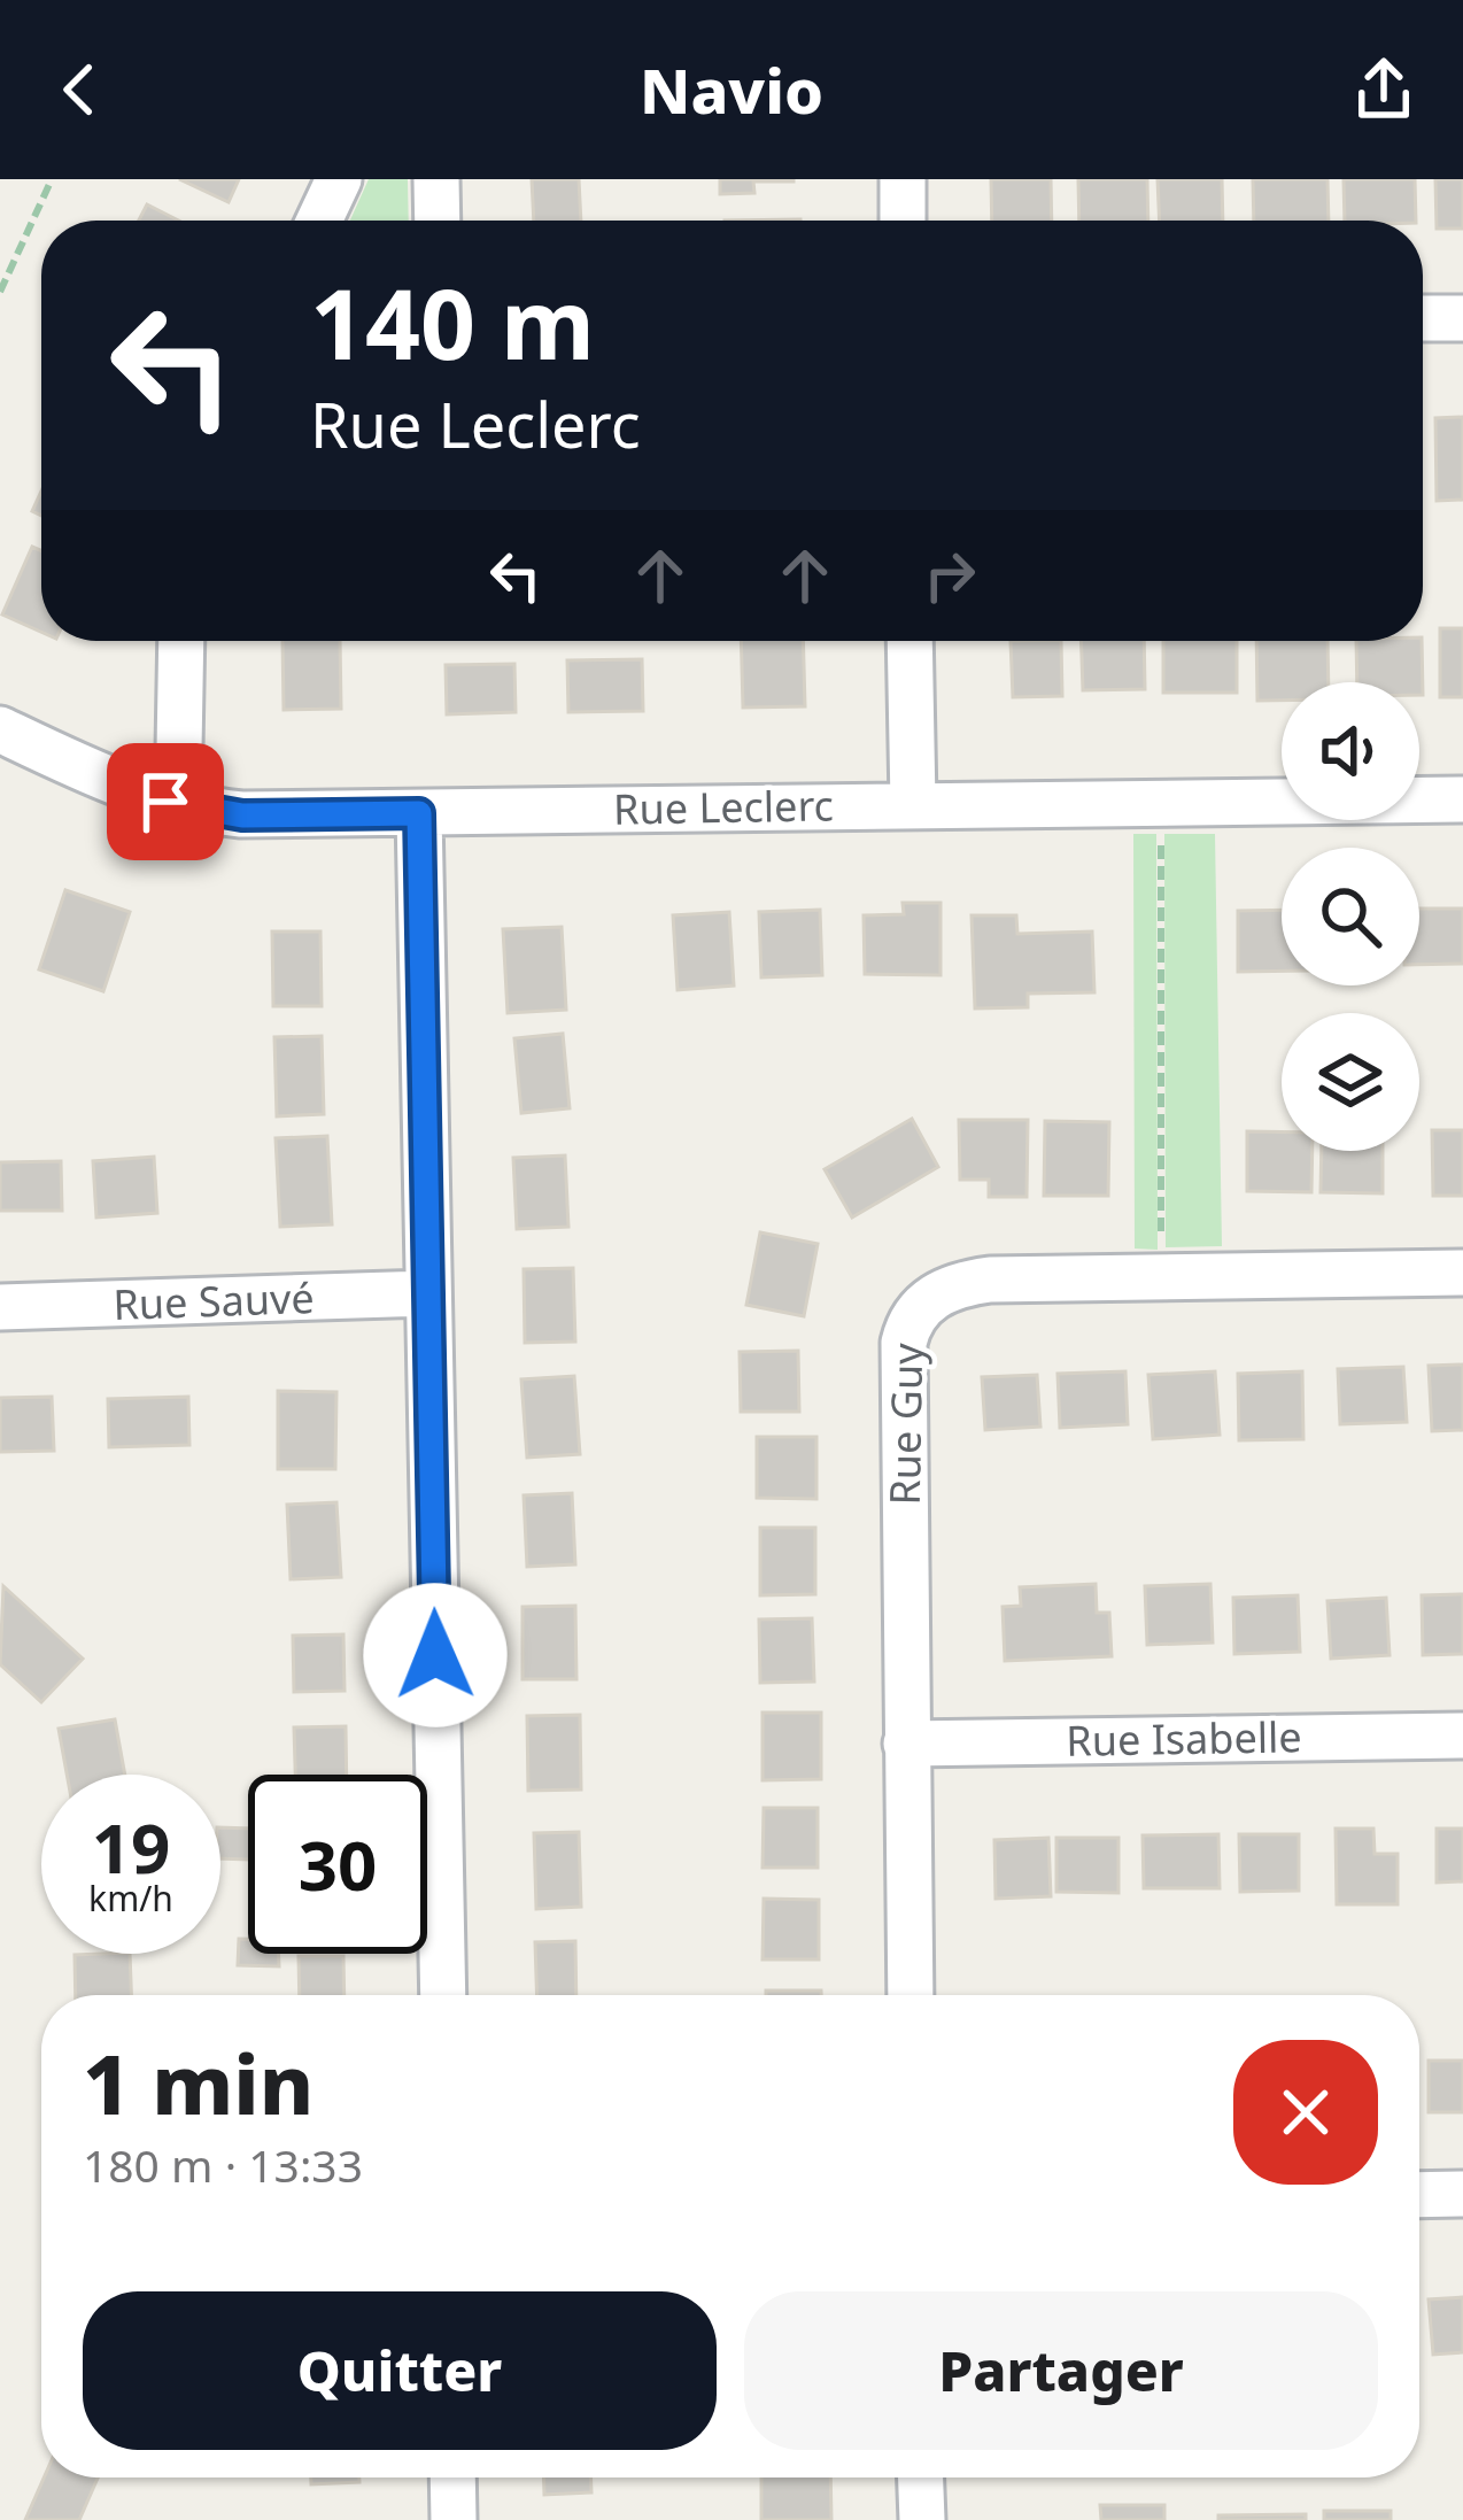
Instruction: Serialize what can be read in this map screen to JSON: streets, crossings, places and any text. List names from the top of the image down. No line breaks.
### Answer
{"streets":{"street":["Rue Leclerc","Rue Sauvé","Rue Guy","Rue Isabelle"]},"crossings":[["Rue Guy","Rue Isabelle"]],"page":{"header":"Navio","turn":["140 m","Rue Leclerc"],"speed":"19 km/h","limit":"30","heading":["1 min","180 m · 13:33"],"buttons":["Quitter","Partager"]}}
